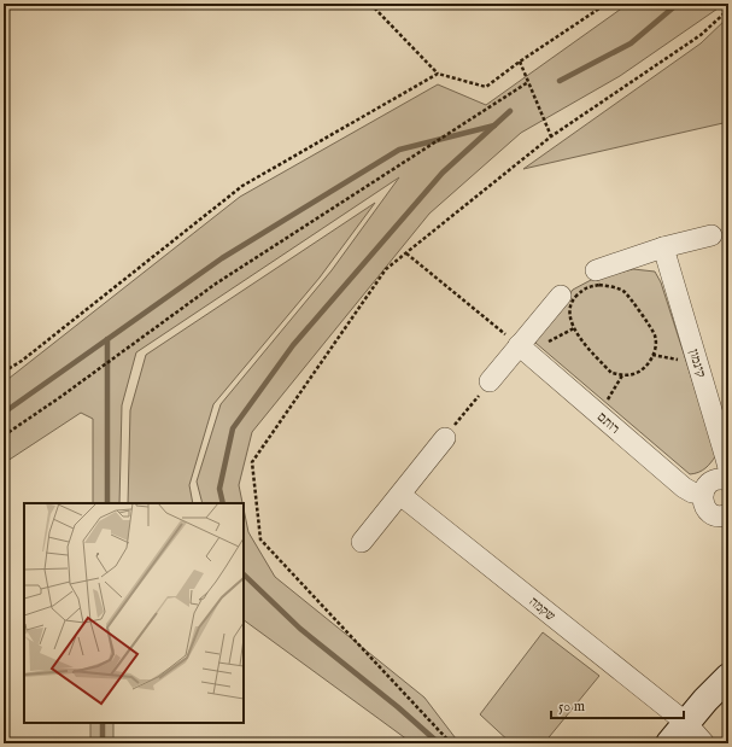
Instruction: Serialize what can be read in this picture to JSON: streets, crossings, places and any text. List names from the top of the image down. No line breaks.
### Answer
{"streets":{"street":["קינמון","רותם","שקמה"]},"scale_bar":"50 m"}
